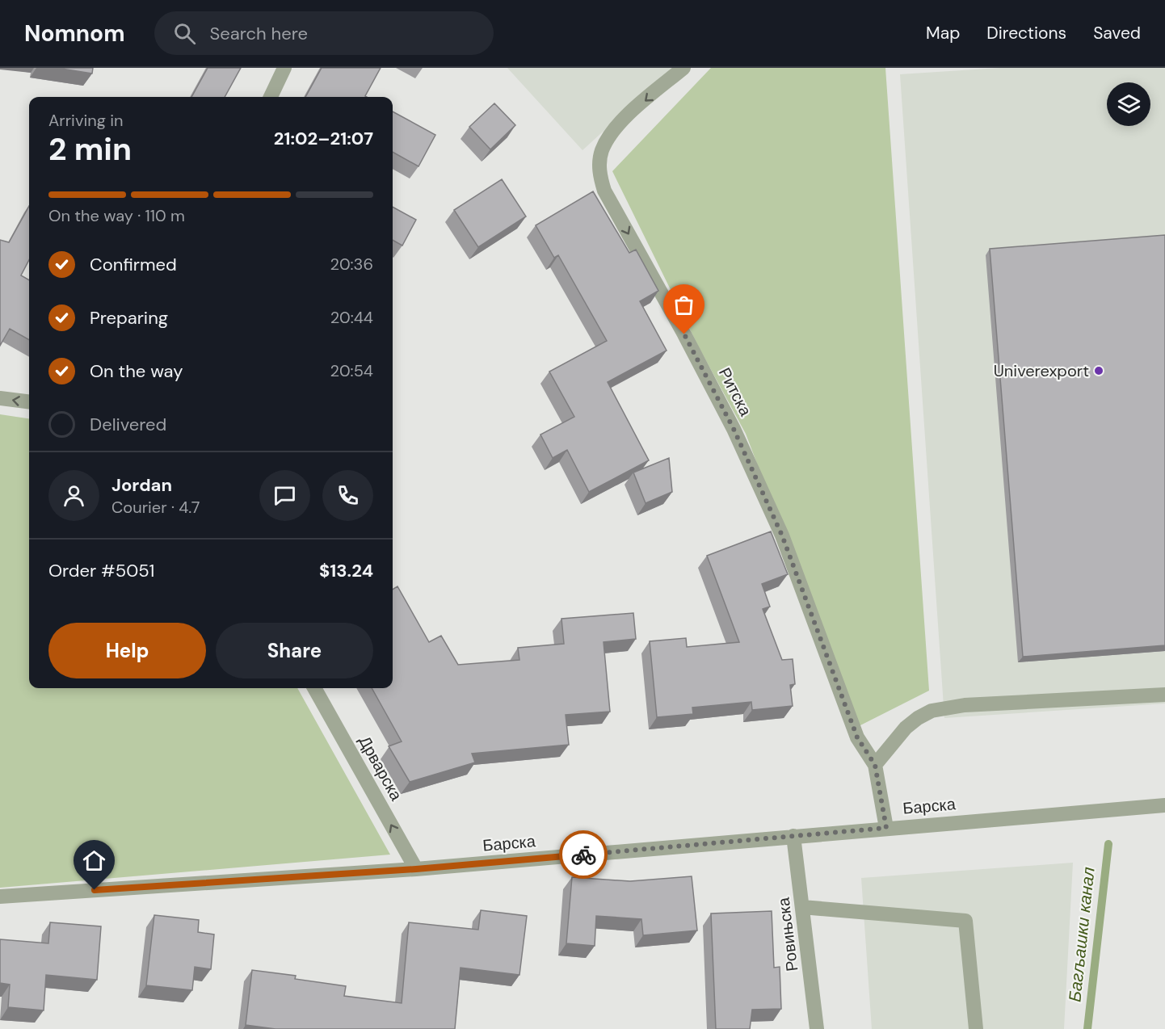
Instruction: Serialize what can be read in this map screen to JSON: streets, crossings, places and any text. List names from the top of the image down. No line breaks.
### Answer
{"streets":{"street":["Ритска","Дрварска","Барска","Ровињска"]},"crossings":[["Дрварска","Барска"],["Барска","Ровињска"]],"one_way":["Ритска","Дрварска"],"water":["Багљашки канал"],"places":["Univerexport"],"page":{"header":"Nomnom","search":"Search here","nav":["Map","Directions","Saved"],"heading":["2 min","Arriving in","21:02–21:07"],"panel":["Jordan","Courier · 4.7","Order #5051","$13.24"],"bar":"On the way · 110 m","list":[["Confirmed","20:36"],["Preparing","20:44"],["On the way","20:54"],"Delivered"],"buttons":["Help","Share"]}}
